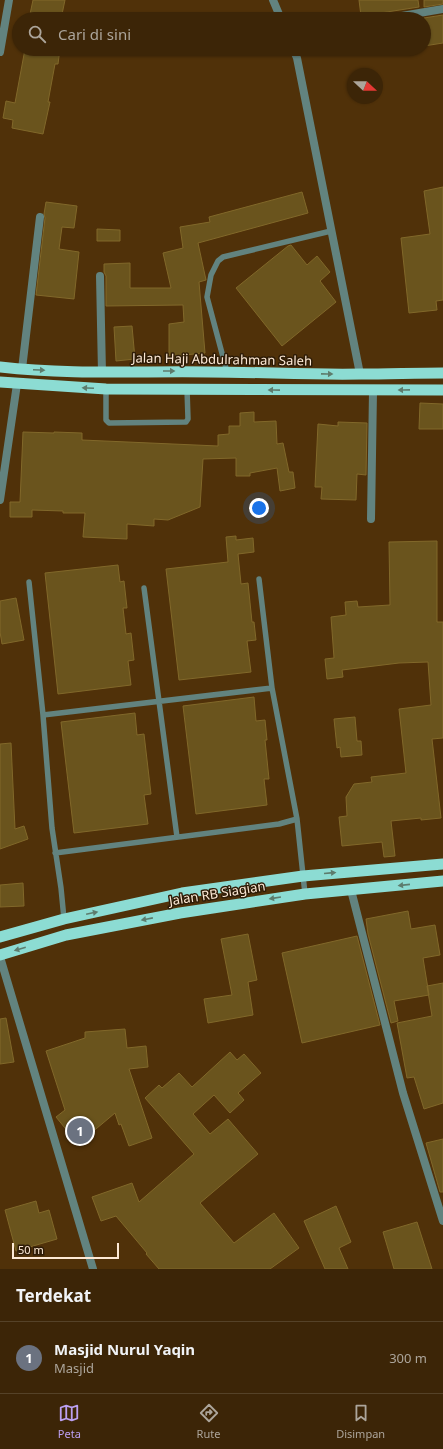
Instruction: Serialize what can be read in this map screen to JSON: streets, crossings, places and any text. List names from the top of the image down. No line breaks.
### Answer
{"streets":{"highway":["Jalan Haji Abdulrahman Saleh","Jalan RB Siagian"]},"scale_bar":"50 m","north":"right","page":{"search":"Cari di sini","pins":"1","scale":"50 m","heading":"Terdekat","list":[{"mark":"1","name":"Masjid Nurul Yaqin","note":"Masjid","value":"300 m"}],"nav":["Peta","Rute","Disimpan"]}}
